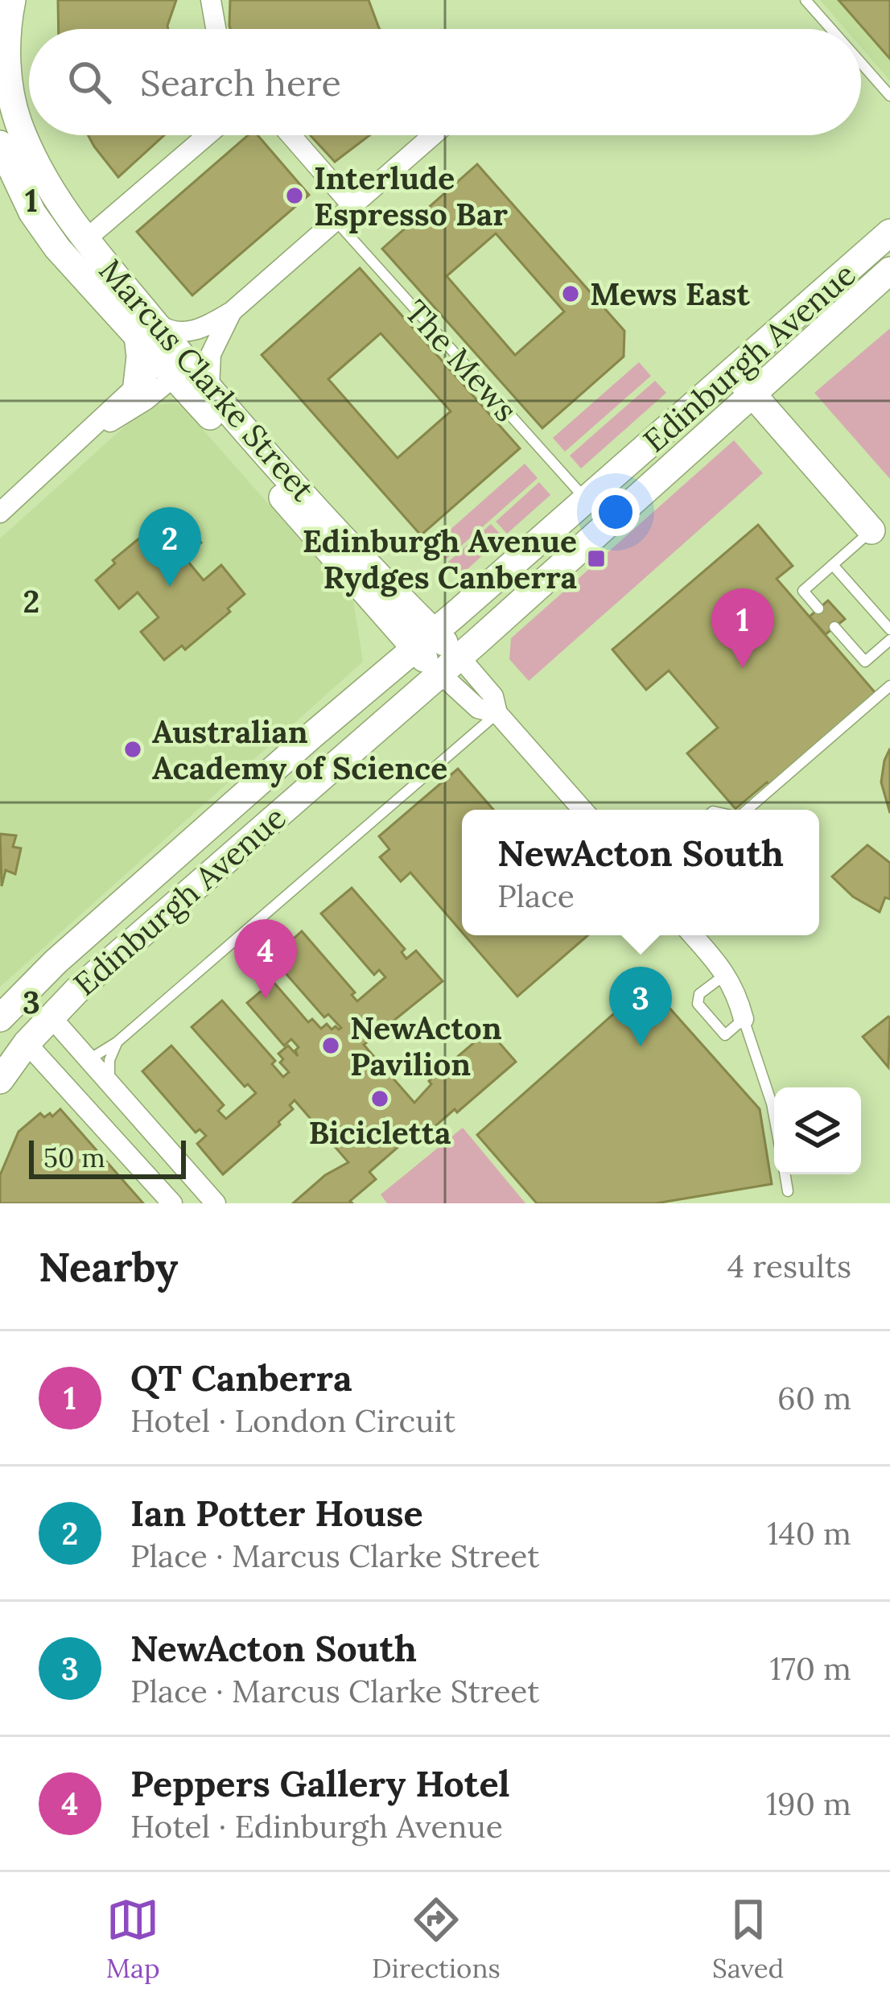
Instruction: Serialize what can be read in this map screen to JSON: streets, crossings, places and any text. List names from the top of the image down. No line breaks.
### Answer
{"streets":{"main road":["Edinburgh Avenue","Marcus Clarke Street"],"lane":["The Mews"]},"crossings":[["Edinburgh Avenue","The Mews"],["Edinburgh Avenue","Marcus Clarke Street"]],"places":{"other":["Interlude Espresso Bar","Mews East","Australian Academy of Science","NewActon Pavilion","Bicicletta"],"transit":["Edinburgh Avenue Rydges Canberra"]},"scale_bar":"50 m","page":{"search":"Search here","pins":["2","1","4","3"],"popup":["NewActon South","Place"],"scale":"50 m","heading":["Nearby","4 results"],"list":[{"mark":"1","name":"QT Canberra","note":"Hotel · London Circuit","value":"60 m"},{"mark":"2","name":"Ian Potter House","note":"Place · Marcus Clarke Street","value":"140 m"},{"mark":"3","name":"NewActon South","note":"Place · Marcus Clarke Street","value":"170 m"},{"mark":"4","name":"Peppers Gallery Hotel","note":"Hotel · Edinburgh Avenue","value":"190 m"}],"nav":["Map","Directions","Saved"]},"grid":{"rows":["1","2","3"]}}
